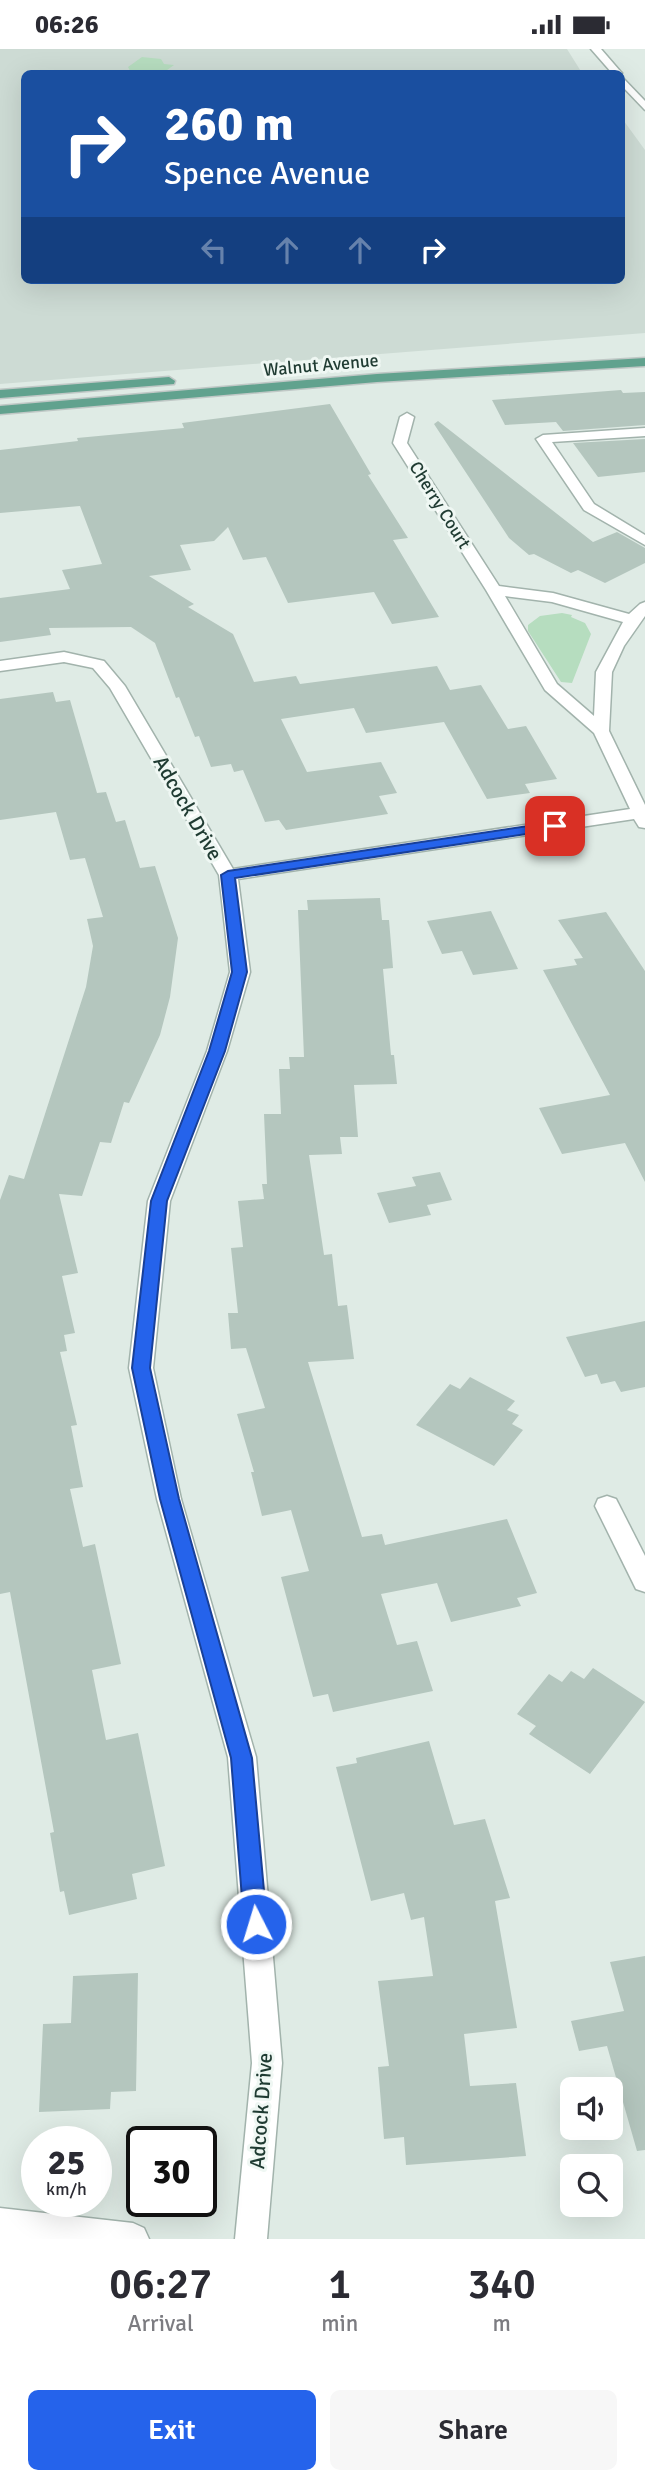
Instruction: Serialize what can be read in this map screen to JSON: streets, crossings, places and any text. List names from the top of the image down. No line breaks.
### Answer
{"streets":{"main road":["Walnut Avenue"],"street":["Cherry Court","Adcock Drive"]},"page":{"status":"06:26","turn":["260 m","Spence Avenue"],"speed":"25 km/h","limit":"30","eta":["06:27","Arrival","1","min","340","m"],"buttons":["Exit","Share"]}}
